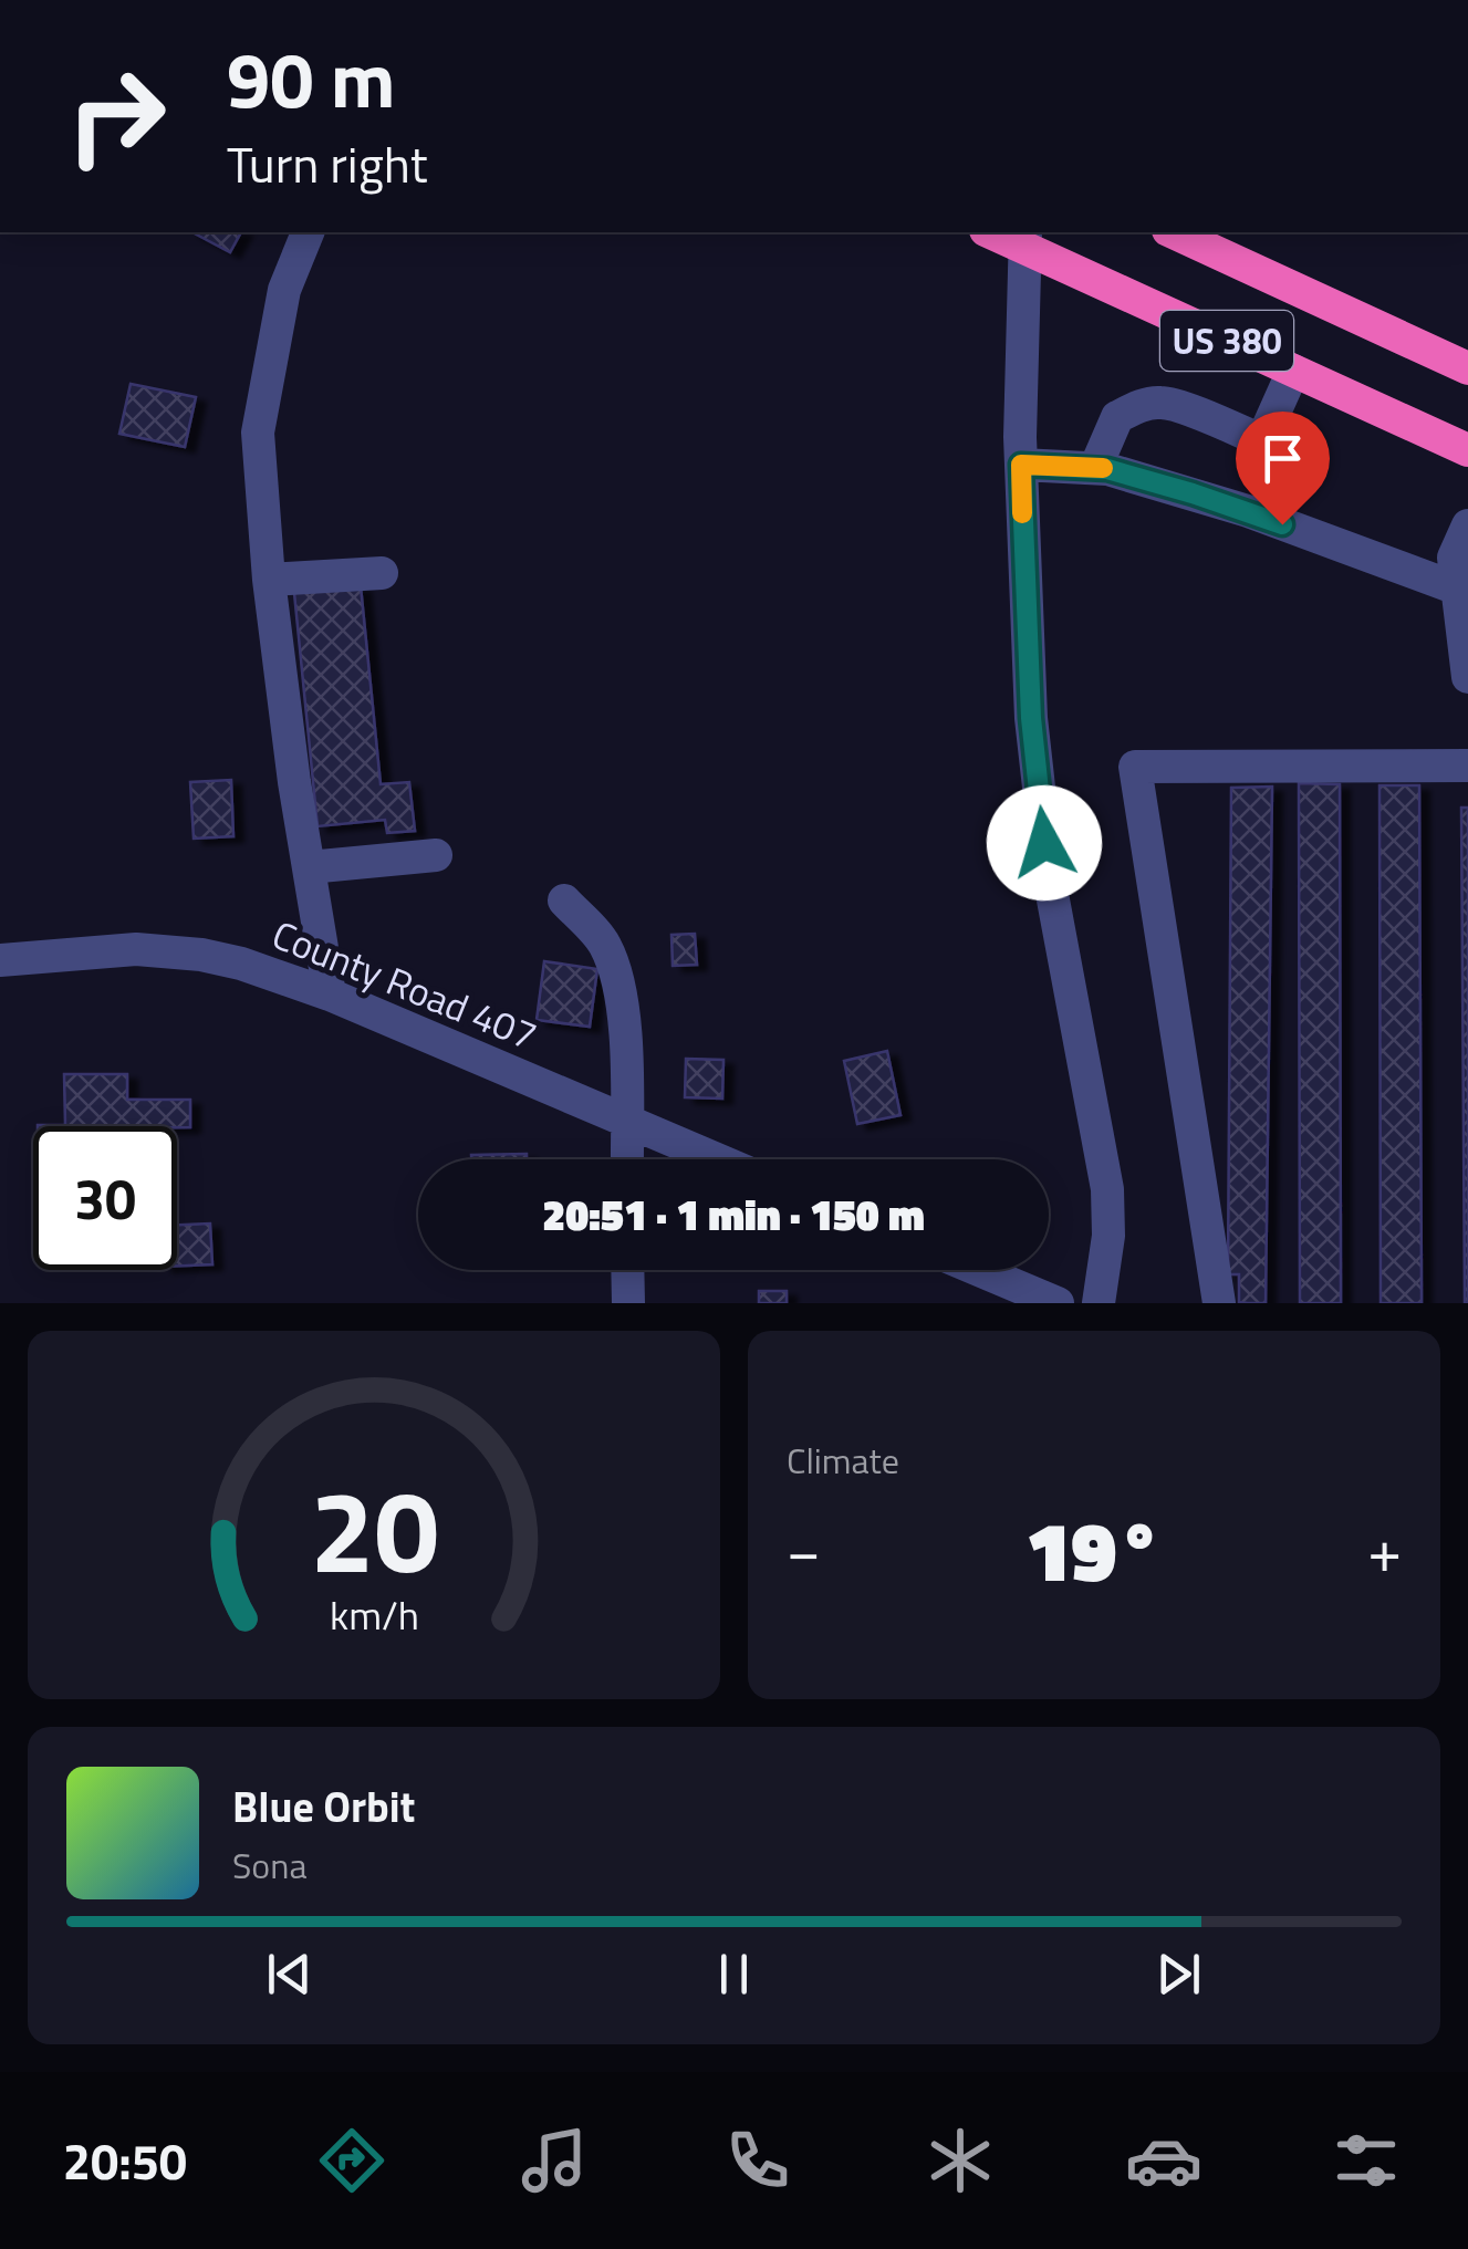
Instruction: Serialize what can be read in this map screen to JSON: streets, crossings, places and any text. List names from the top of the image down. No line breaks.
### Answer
{"streets":{"highway":["US 380"],"street":["County Road 407"]},"page":{"turn":["90 m","Turn right"],"limit":"30","trip":"20:51 · 1 min · 150 m","tile":"Climate","heat":["−","19°","+"],"song":["Blue Orbit","Sona"],"tabs":"20:50","gauge":["20","km/h"]}}
